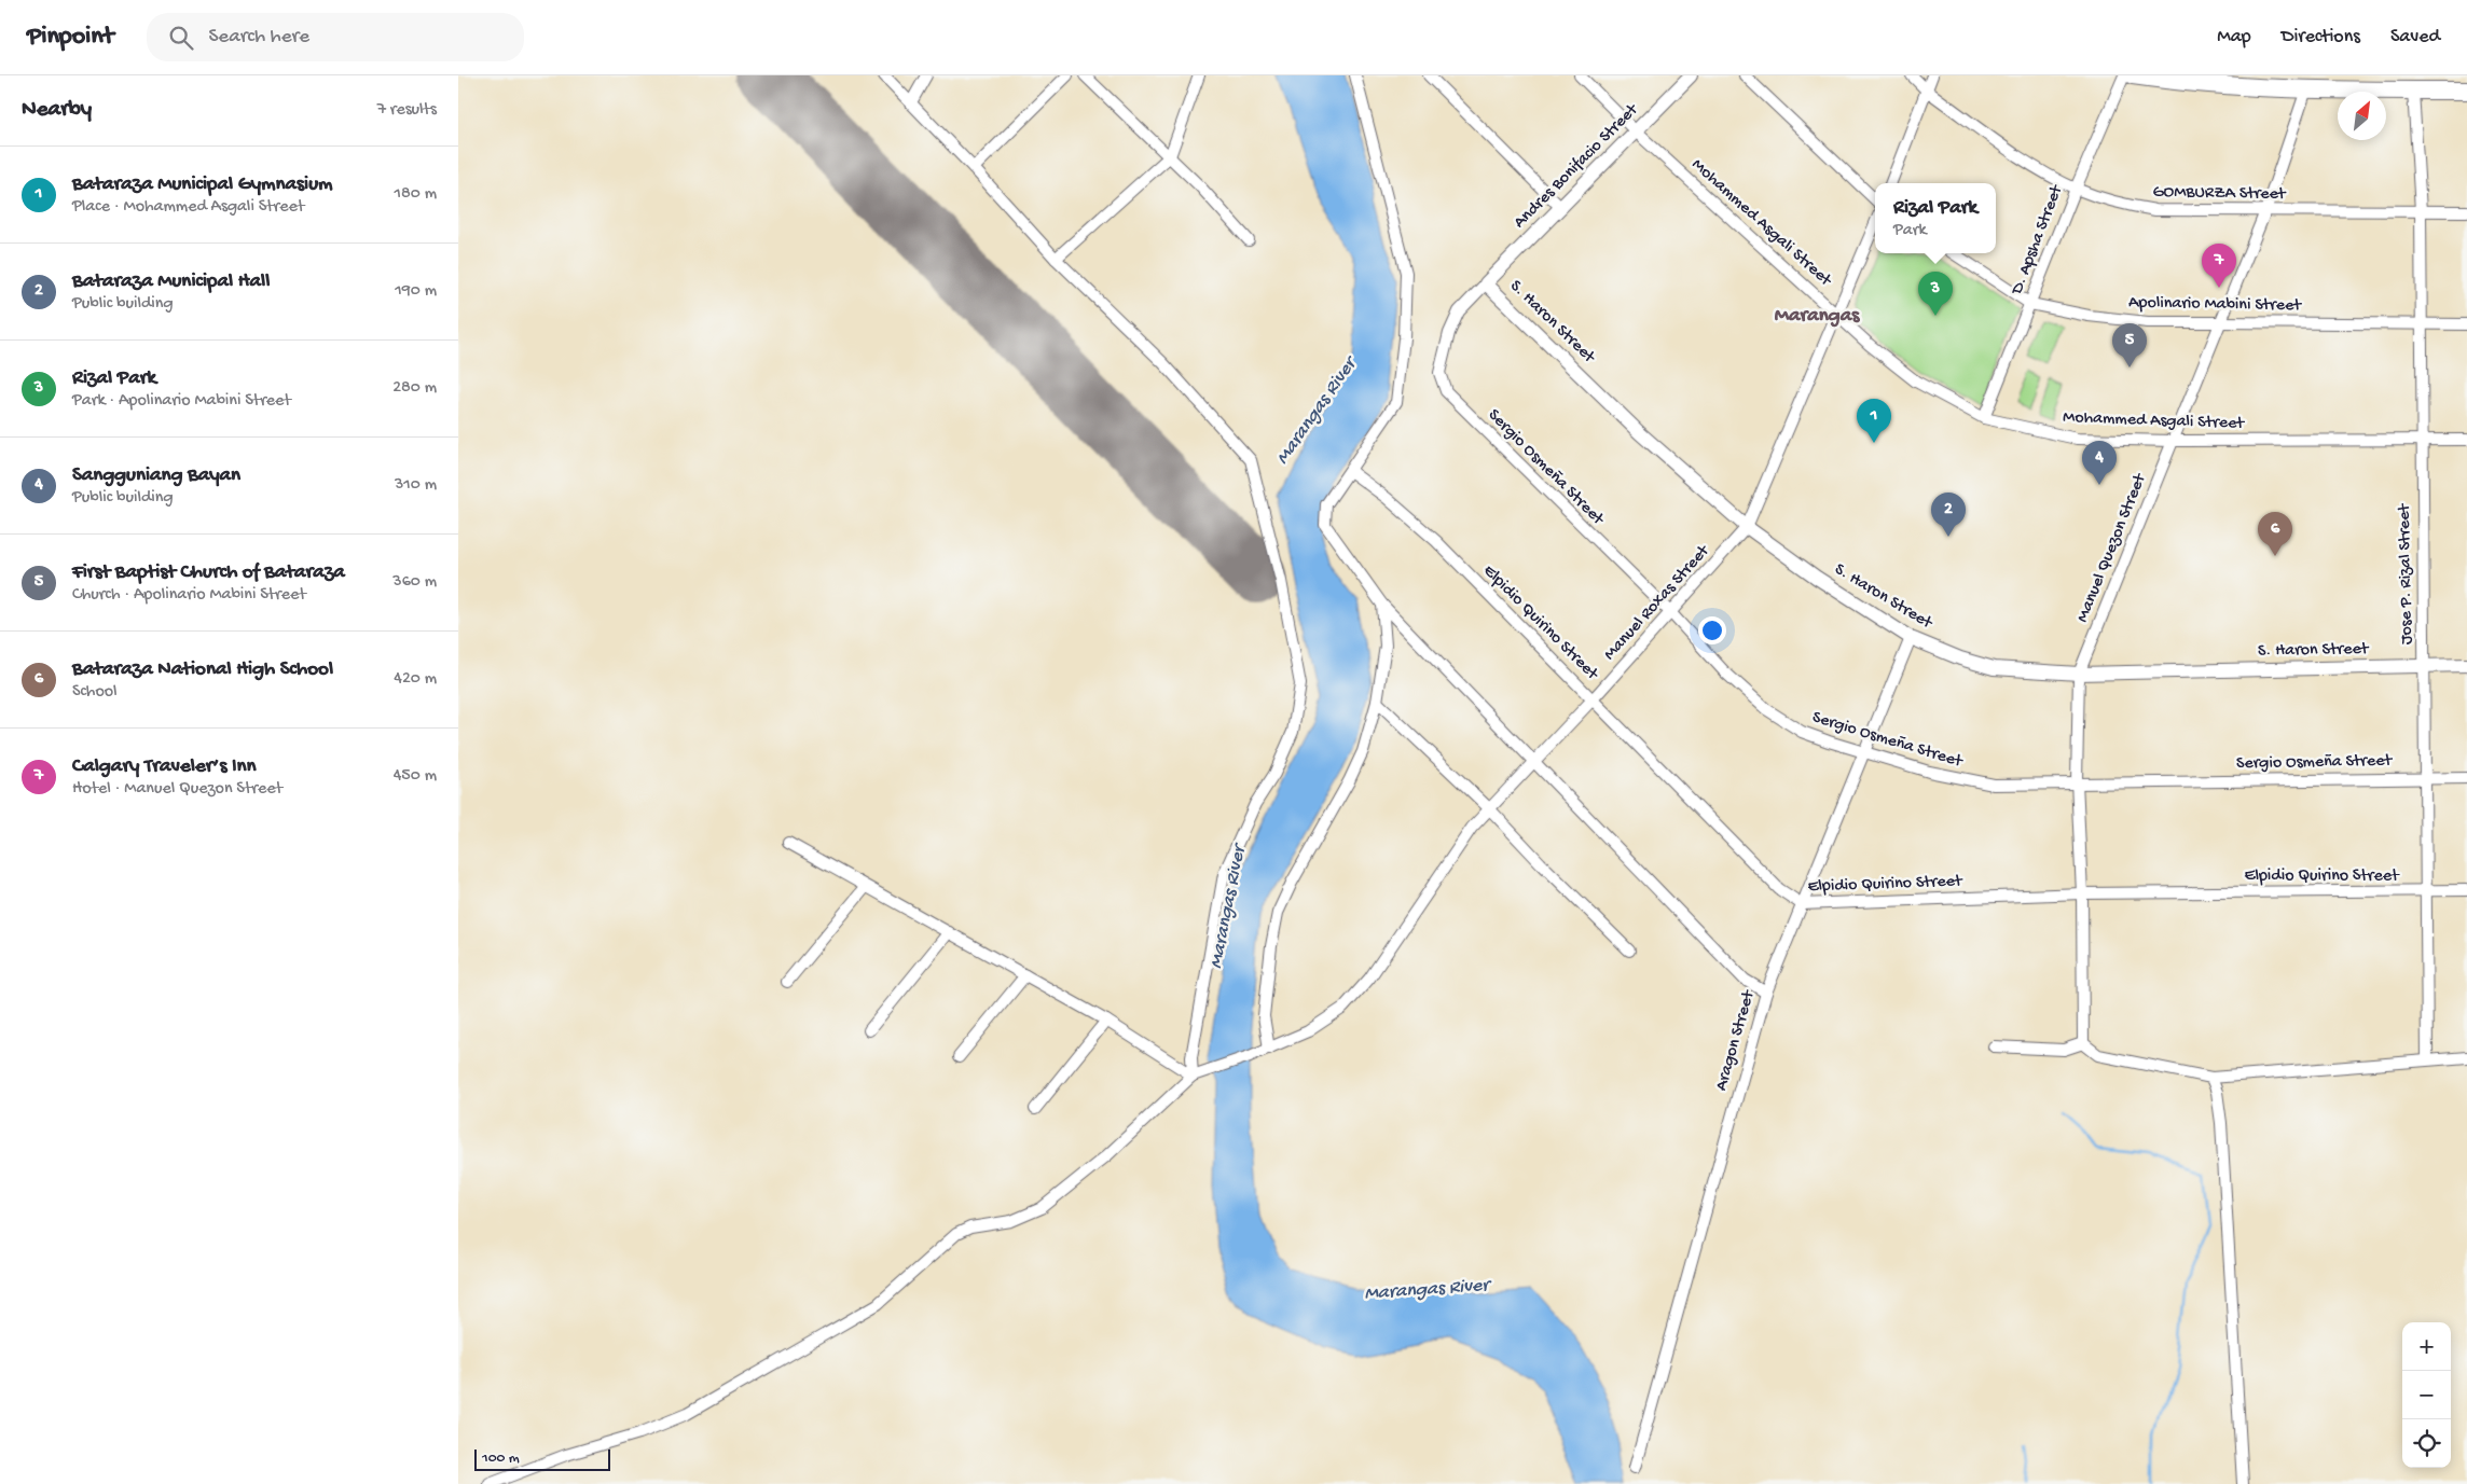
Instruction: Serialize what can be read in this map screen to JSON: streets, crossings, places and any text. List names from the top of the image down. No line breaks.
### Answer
{"streets":{"street":["Andres Bonifacio Street","GOMBURZA Street","Mohammed Asgali Street","D. Apsha Street","Apolinario Mabini Street","S. Haron Street","Sergio Osmeña Street","Manuel Quezon Street","Jose P. Rizal Street","Manuel Roxas Street","Elpidio Quirino Street","Aragon Street"]},"crossings":[["Andres Bonifacio Street","Mohammed Asgali Street"],["Andres Bonifacio Street","S. Haron Street"],["Andres Bonifacio Street","Sergio Osmeña Street"],["GOMBURZA Street","D. Apsha Street"],["GOMBURZA Street","Manuel Quezon Street"],["GOMBURZA Street","Jose P. Rizal Street"],["Mohammed Asgali Street","D. Apsha Street"],["Mohammed Asgali Street","Manuel Quezon Street"],["Mohammed Asgali Street","Jose P. Rizal Street"],["Mohammed Asgali Street","Manuel Roxas Street"],["D. Apsha Street","Apolinario Mabini Street"],["Apolinario Mabini Street","Manuel Quezon Street"],["Apolinario Mabini Street","Jose P. Rizal Street"],["S. Haron Street","Sergio Osmeña Street"],["S. Haron Street","Manuel Quezon Street"],["S. Haron Street","Jose P. Rizal Street"],["S. Haron Street","Manuel Roxas Street"],["S. Haron Street","Aragon Street"],["Sergio Osmeña Street","Manuel Quezon Street"],["Sergio Osmeña Street","Jose P. Rizal Street"],["Sergio Osmeña Street","Manuel Roxas Street"],["Sergio Osmeña Street","Aragon Street"],["Manuel Quezon Street","Elpidio Quirino Street"],["Jose P. Rizal Street","Elpidio Quirino Street"],["Manuel Roxas Street","Elpidio Quirino Street"],["Elpidio Quirino Street","Aragon Street"]],"districts":["Marangas"],"water":["Marangas River"],"scale_bar":"100 m","north":"top right","page":{"header":"Pinpoint","search":"Search here","nav":["Map","Directions","Saved"],"heading":["Nearby","7 results"],"list":[{"mark":"1","name":"Bataraza Municipal Gymnasium","note":"Place · Mohammed Asgali Street","value":"180 m"},{"mark":"2","name":"Bataraza Municipal Hall","note":"Public building","value":"190 m"},{"mark":"3","name":"Rizal Park","note":"Park · Apolinario Mabini Street","value":"280 m"},{"mark":"4","name":"Sangguniang Bayan","note":"Public building","value":"310 m"},{"mark":"5","name":"First Baptist Church of Bataraza","note":"Church · Apolinario Mabini Street","value":"360 m"},{"mark":"6","name":"Bataraza National High School","note":"School","value":"420 m"},{"mark":"7","name":"Calgary Traveler’s Inn","note":"Hotel · Manuel Quezon Street","value":"450 m"}],"popup":["Rizal Park","Park"],"pins":["7","3","5","1","4","2","6"],"map_buttons":["+","−"],"scale":"100 m"}}
